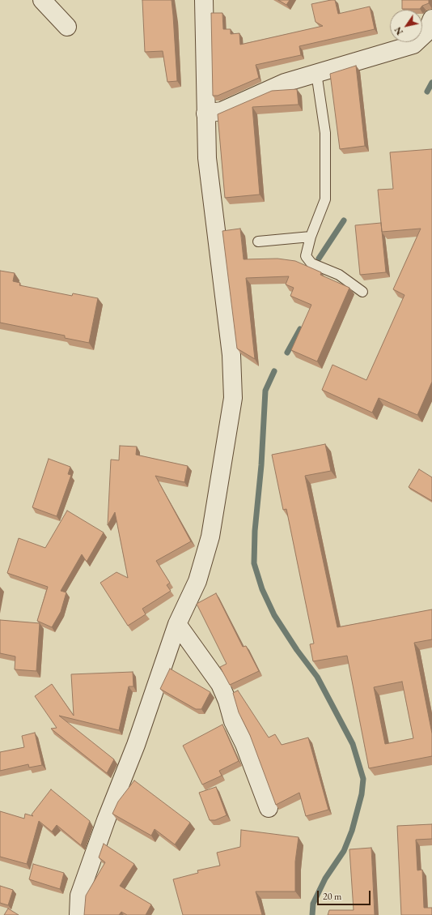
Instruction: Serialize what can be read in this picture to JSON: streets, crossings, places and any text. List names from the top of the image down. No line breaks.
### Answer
{"scale_bar":"20 m","north":"bottom left"}
